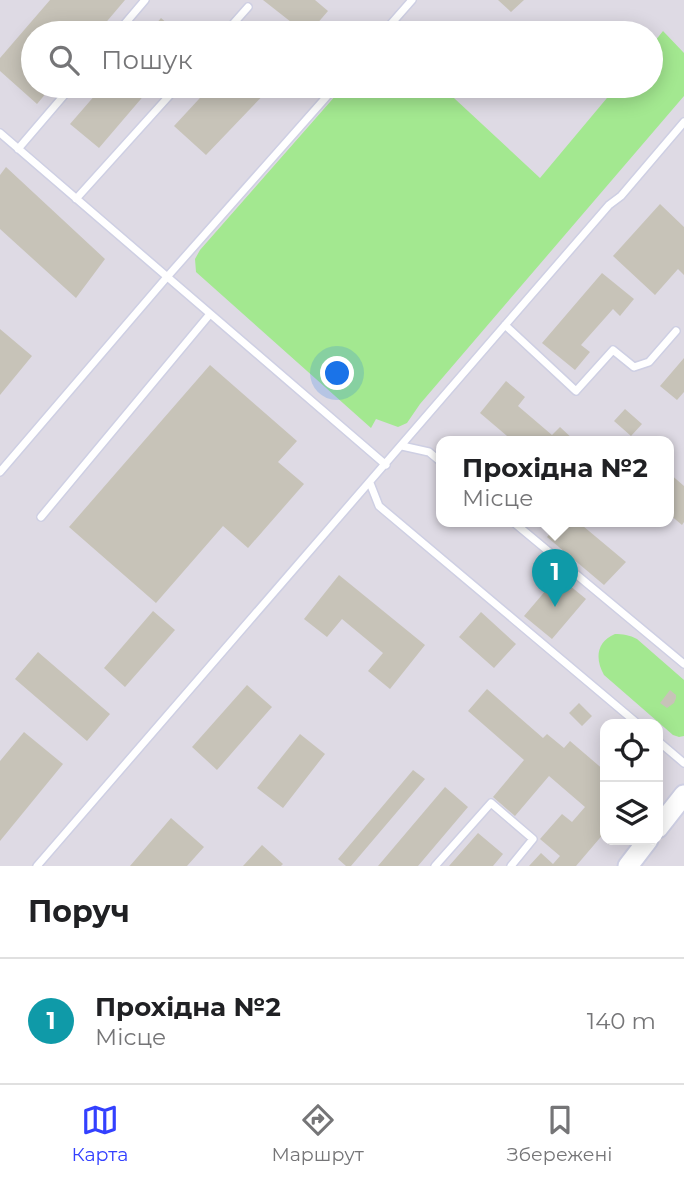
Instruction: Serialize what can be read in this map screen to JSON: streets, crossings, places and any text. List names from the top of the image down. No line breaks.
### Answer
{"page":{"search":"Пошук","popup":["Прохідна №2","Місце"],"pins":"1","heading":"Поруч","list":[{"mark":"1","name":"Прохідна №2","note":"Місце","value":"140 m"}],"nav":["Карта","Маршрут","Збережені"]}}
